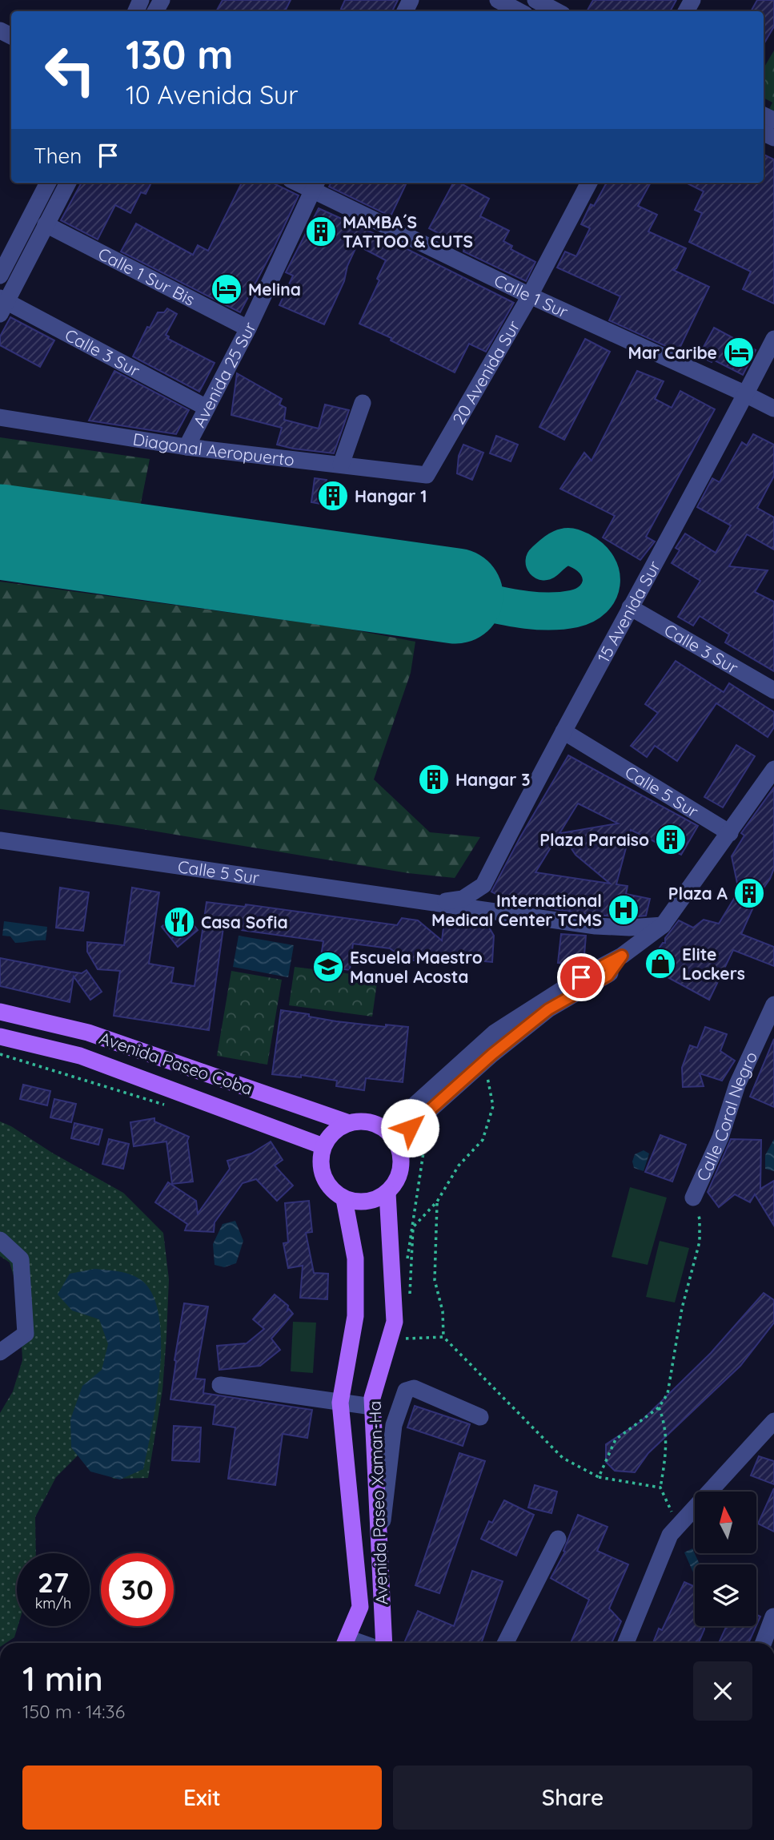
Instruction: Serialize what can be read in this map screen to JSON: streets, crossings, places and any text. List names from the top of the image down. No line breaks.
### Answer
{"streets":{"main road":["Avenida Paseo Coba","Avenida Paseo Xaman-Ha"],"street":["Calle 1 Sur Bis","Calle 1 Sur","Calle 3 Sur","20 Avenida Sur","Avenida 25 Sur","Diagonal Aeropuerto","15 Avenida Sur","Calle 5 Sur","Calle Coral Negro"]},"crossings":[["Calle 1 Sur Bis","Avenida 25 Sur"],["Calle 1 Sur","20 Avenida Sur"],["Calle 1 Sur","Avenida 25 Sur"],["Calle 1 Sur","15 Avenida Sur"],["Calle 3 Sur","Avenida 25 Sur"],["Calle 3 Sur","15 Avenida Sur"],["20 Avenida Sur","Diagonal Aeropuerto"],["Avenida 25 Sur","Diagonal Aeropuerto"],["15 Avenida Sur","Calle 5 Sur"],["Avenida Paseo Coba","Avenida Paseo Xaman-Ha"]],"places":{"building":["MAMBA´S TATTOO & CUTS","Hangar 1","Hangar 3","Plaza Paraiso","Plaza A"],"hotel":["Melina","Mar Caribe"],"hospital":["International Medical Center TCMS"],"restaurant":["Casa Sofia"],"shop":["Elite Lockers"],"school or university":["Escuela Maestro Manuel Acosta"]},"north":"top","page":{"turn":["130 m","10 Avenida Sur"],"then":"Then","speed":"27 km/h","limit":"30","heading":["1 min","150 m · 14:36"],"buttons":["Exit","Share"]}}
